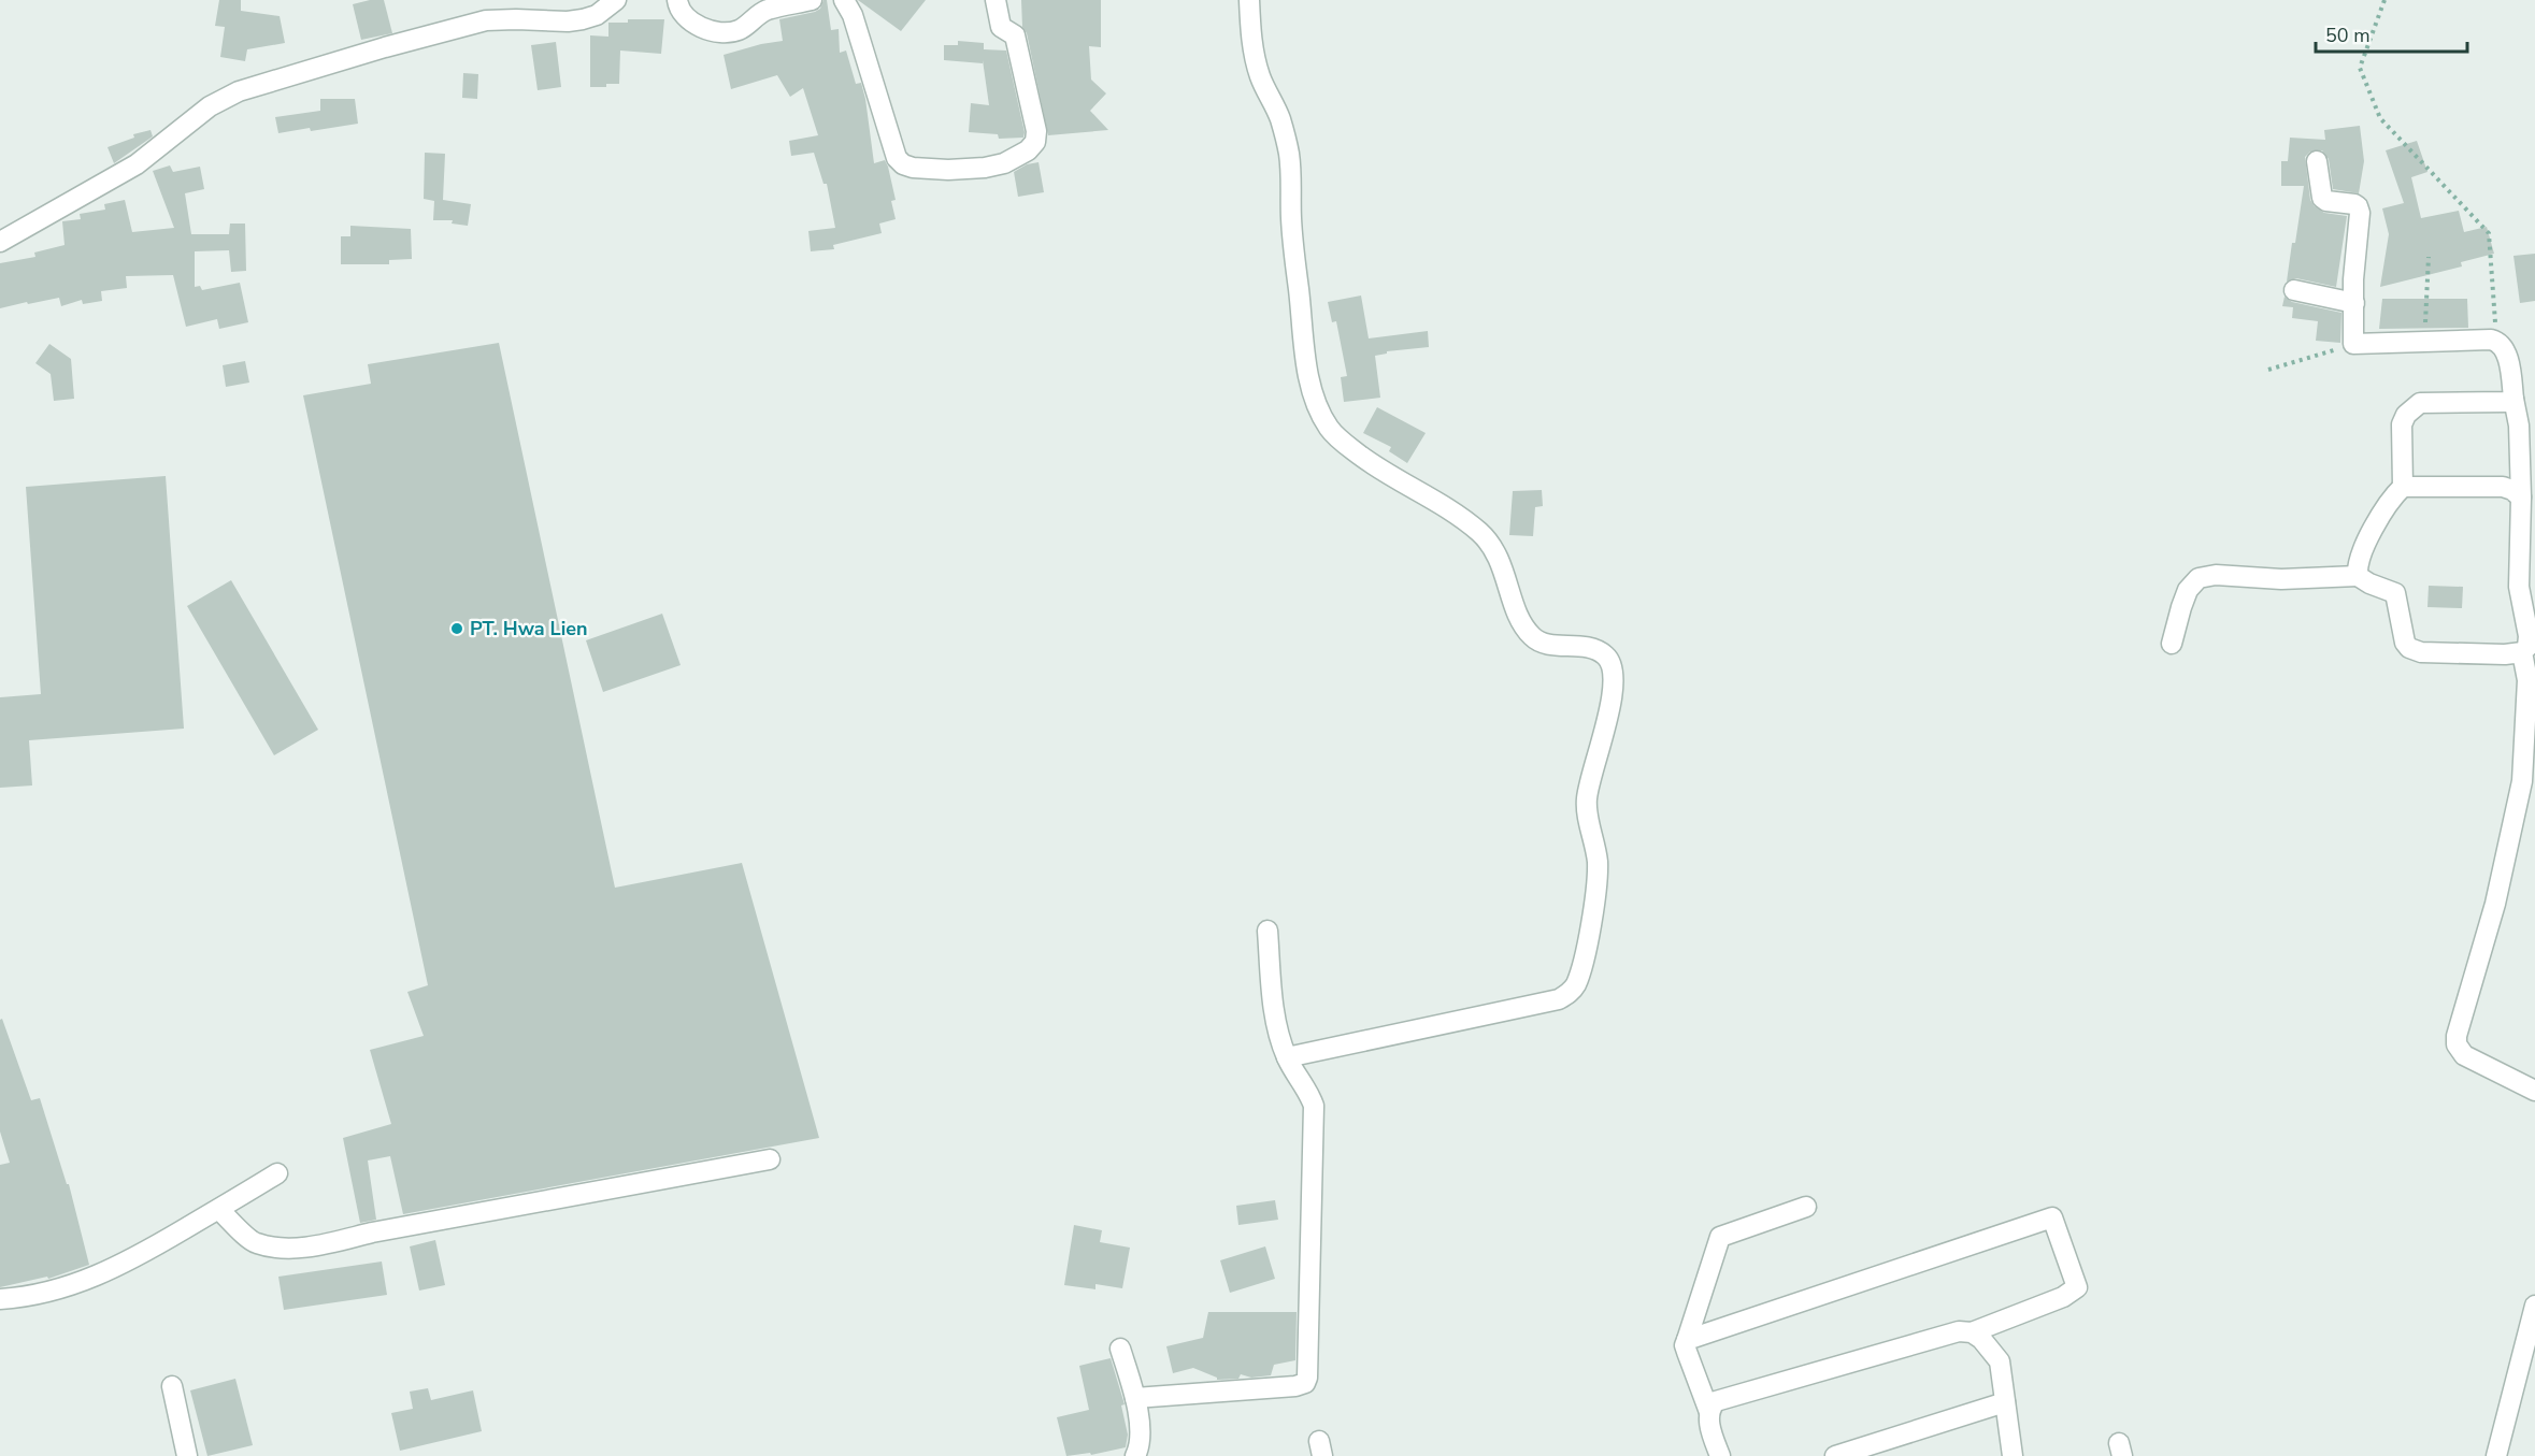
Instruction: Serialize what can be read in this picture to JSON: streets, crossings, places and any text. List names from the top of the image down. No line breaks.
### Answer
{"places":["PT. Hwa Lien"],"scale_bar":"50 m"}
